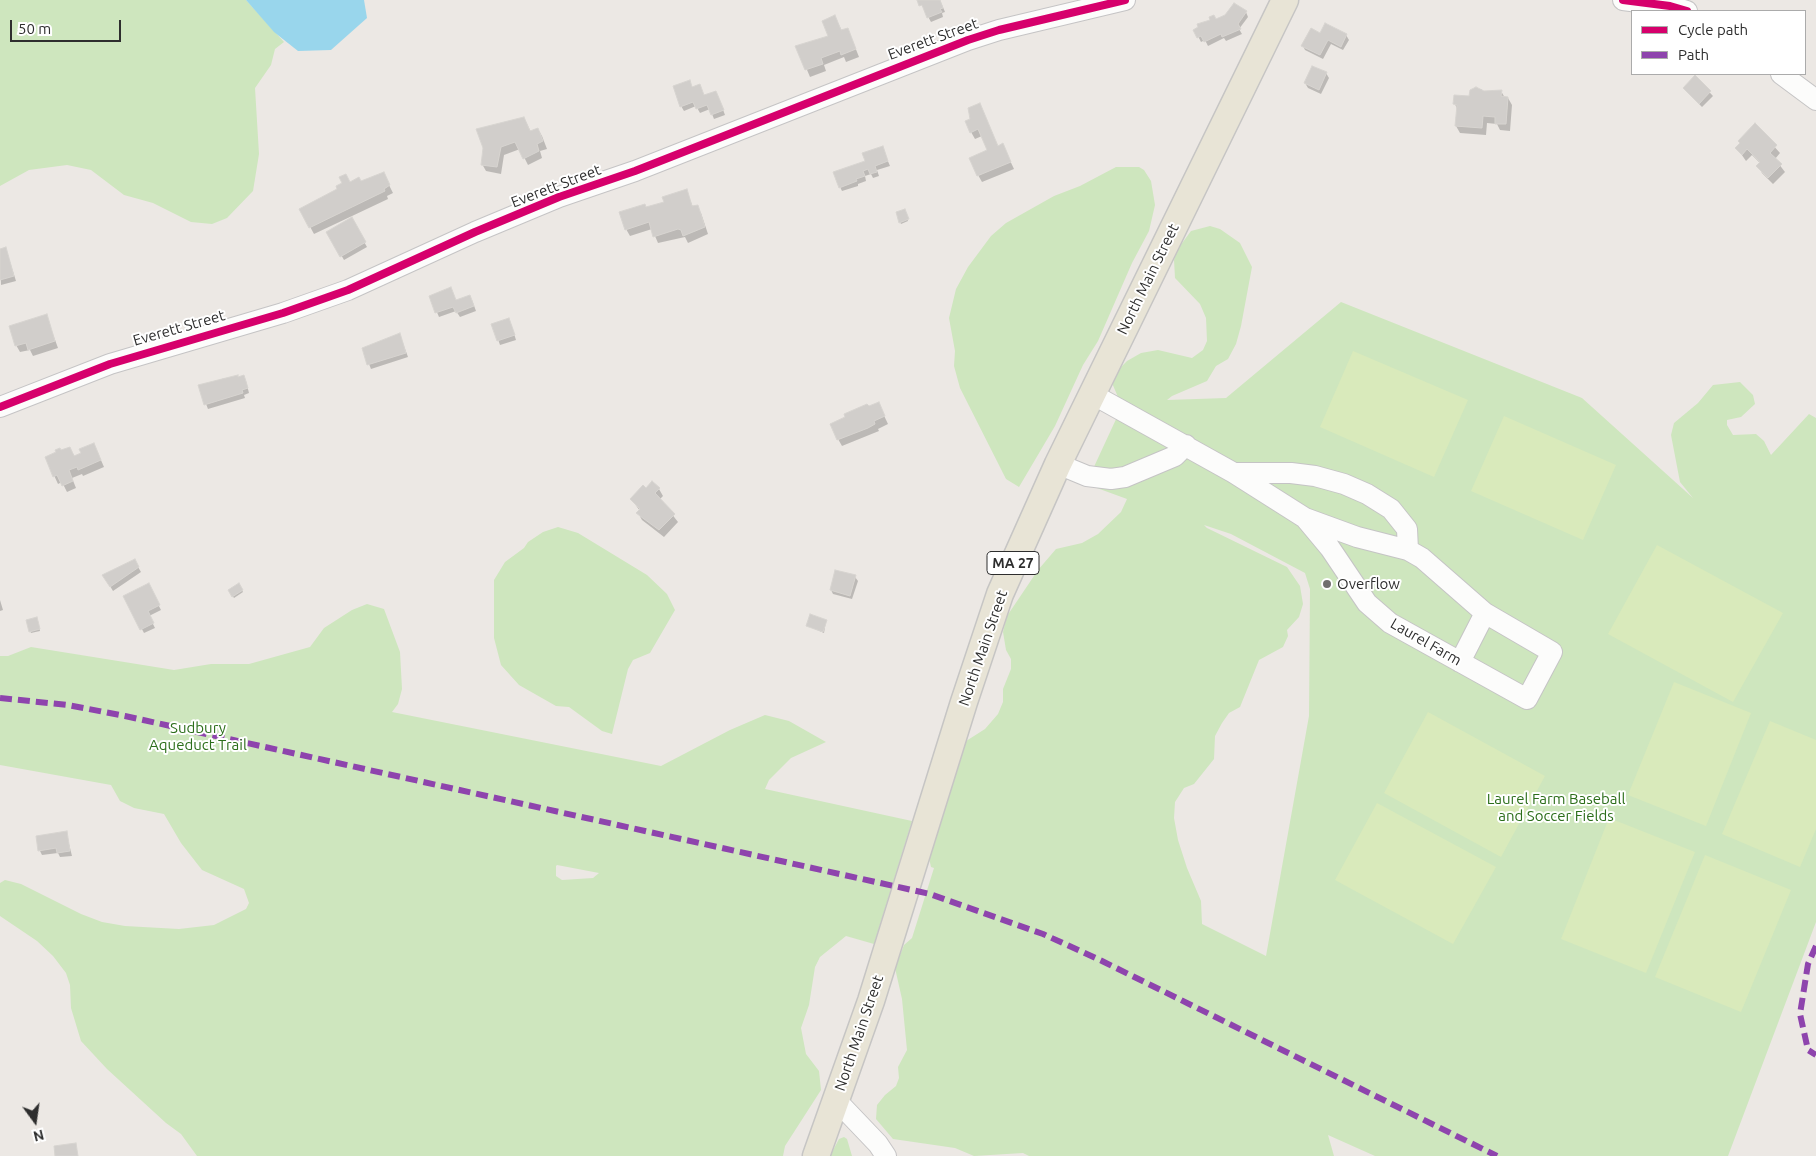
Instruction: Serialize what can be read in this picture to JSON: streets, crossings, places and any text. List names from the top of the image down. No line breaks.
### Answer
{"streets":{"main road":["North Main Street","MA 27"],"street":["Everett Street","Laurel Farm"]},"crossings":[["North Main Street","Laurel Farm"]],"parks":["Sudbury Aqueduct Trail","Laurel Farm Baseball and Soccer Fields"],"places":["Overflow"],"legend":["Cycle path","Path"],"scale_bar":"50 m","north":"bottom"}
